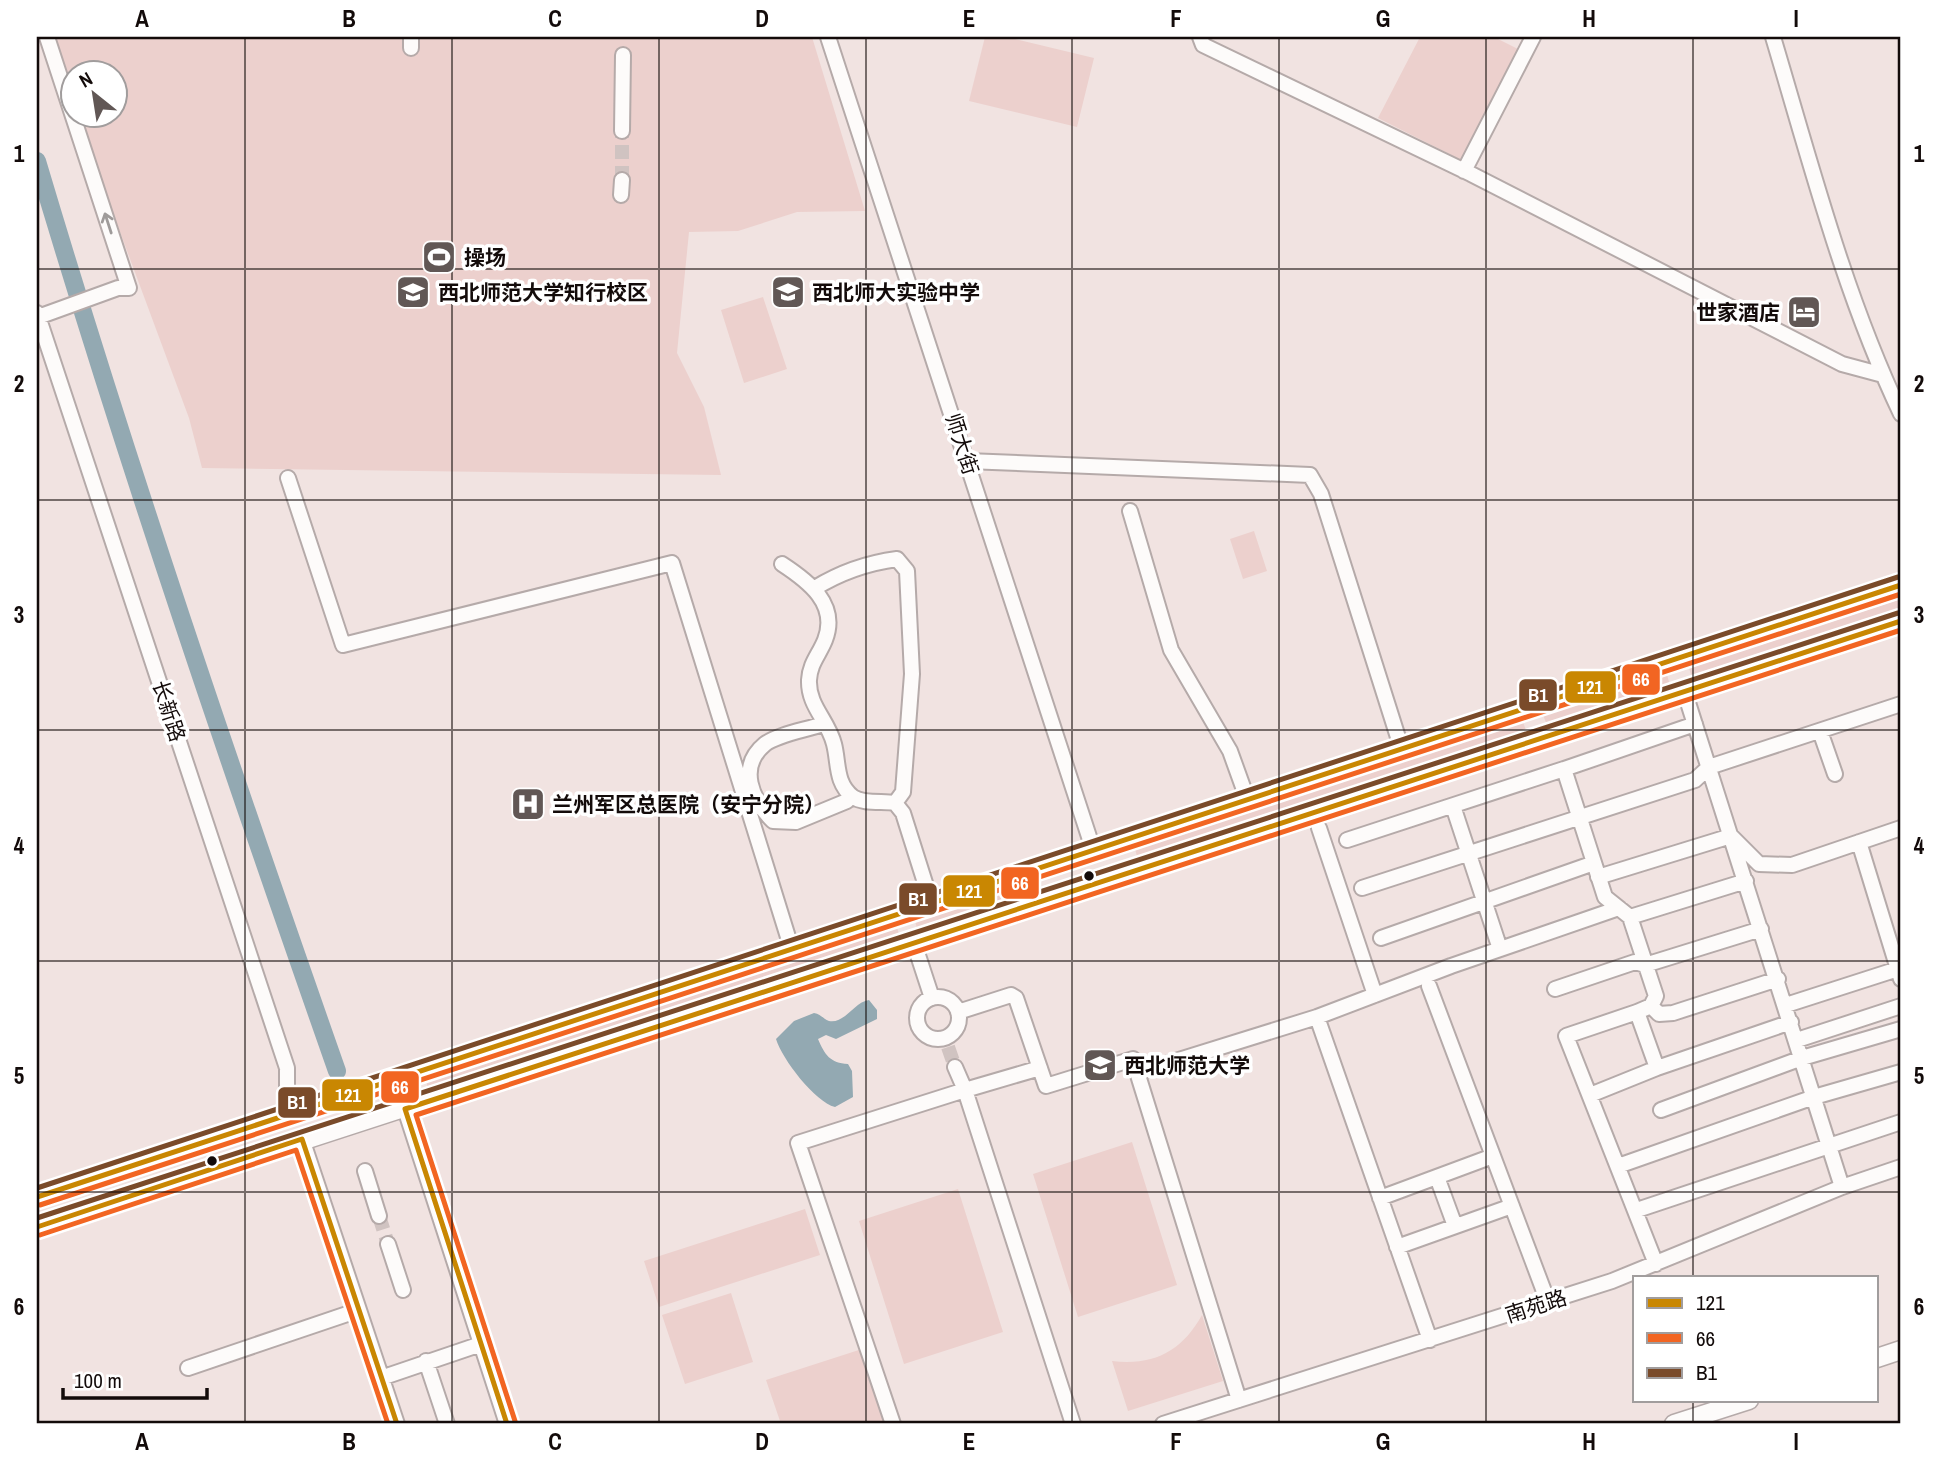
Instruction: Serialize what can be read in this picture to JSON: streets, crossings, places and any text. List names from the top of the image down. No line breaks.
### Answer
{"streets":{"street":["师大街","长新路","南苑路"]},"places":{"sports":["操场"],"school or university":["西北师范大学知行校区","西北师大实验中学","西北师范大学"],"hotel":["世家酒店"],"hospital":["兰州军区总医院（安宁分院）"]},"lines":["transit line B1","transit line 121","transit line 66"],"legend":["121","66","B1"],"scale_bar":"100 m","north":"top left","grid":{"columns":["A","B","C","D","E","F","G","H","I"],"rows":["1","2","3","4","5","6"]}}
